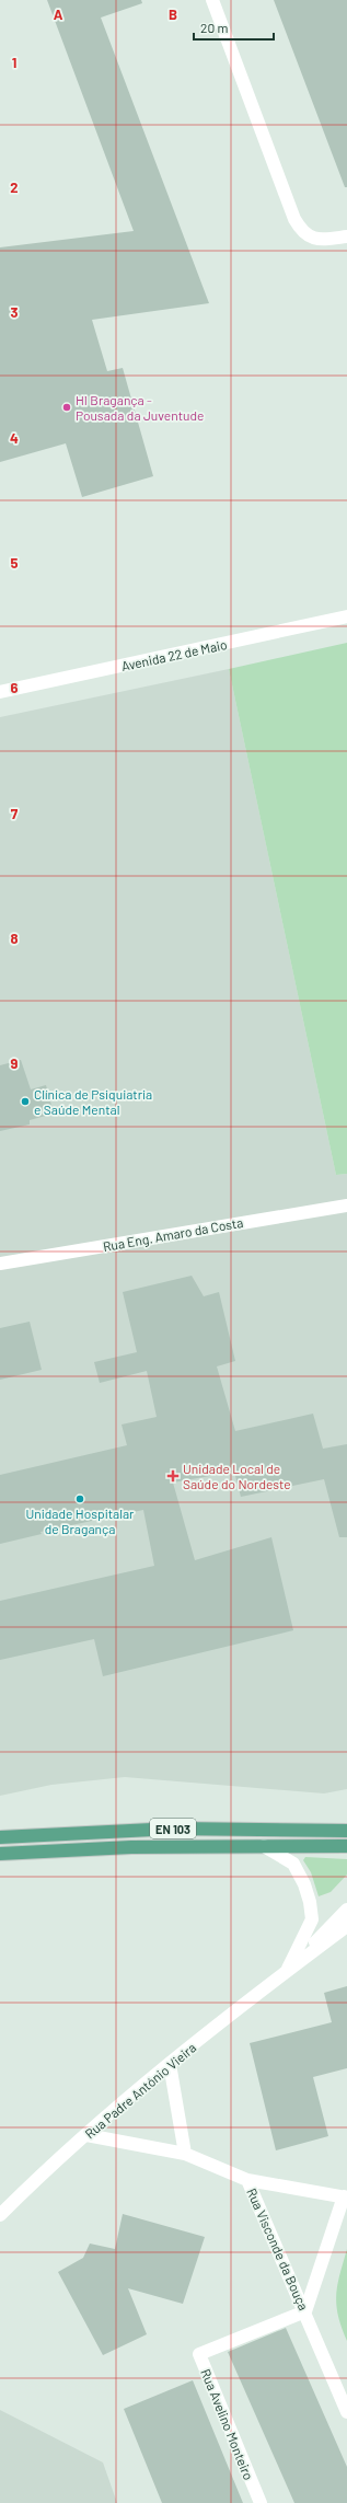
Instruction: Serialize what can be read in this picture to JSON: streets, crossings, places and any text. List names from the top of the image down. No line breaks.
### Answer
{"streets":{"main road":["EN 103"],"street":["Avenida 22 de Maio","Rua Eng. Amaro da Costa","Rua Padre António Vieira","Rua Visconde da Bouça","Rua Avelino Monteiro"]},"crossings":[["Rua Visconde da Bouça","Rua Avelino Monteiro"]],"places":{"other":["HI Bragança - Pousada da Juventude","Clínica de Psiquiatria e Saúde Mental","Unidade Hospitalar de Bragança"],"health":["Unidade Local de Saúde do Nordeste"]},"scale_bar":"20 m","grid":{"columns":["A","B"],"rows":["1","2","3","4","5","6","7","8","9"]}}
